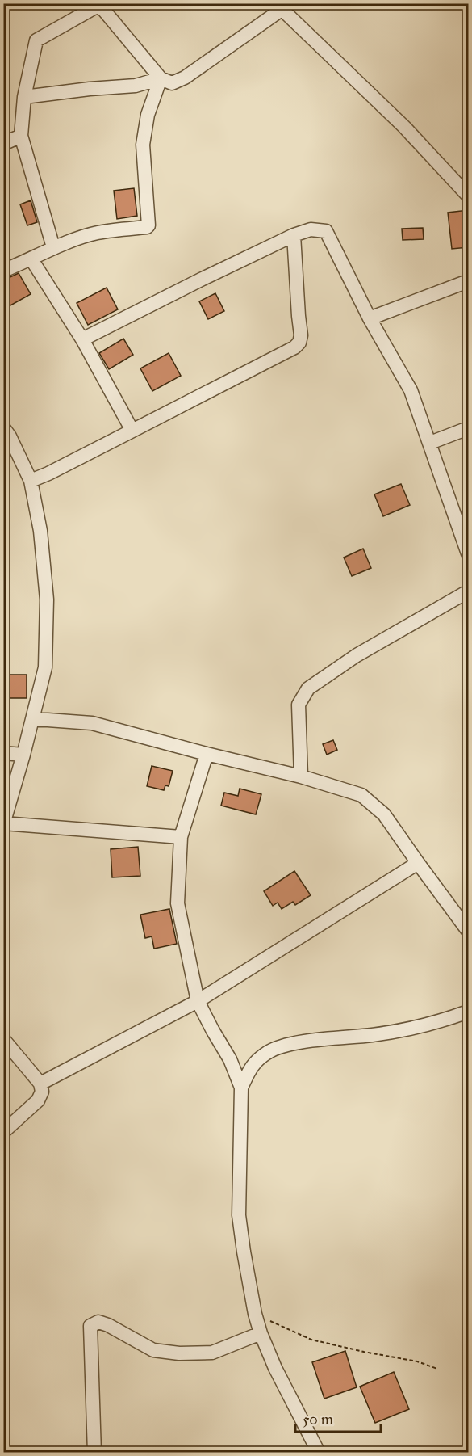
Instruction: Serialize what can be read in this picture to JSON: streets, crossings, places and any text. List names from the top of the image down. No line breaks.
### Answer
{"scale_bar":"50 m"}
